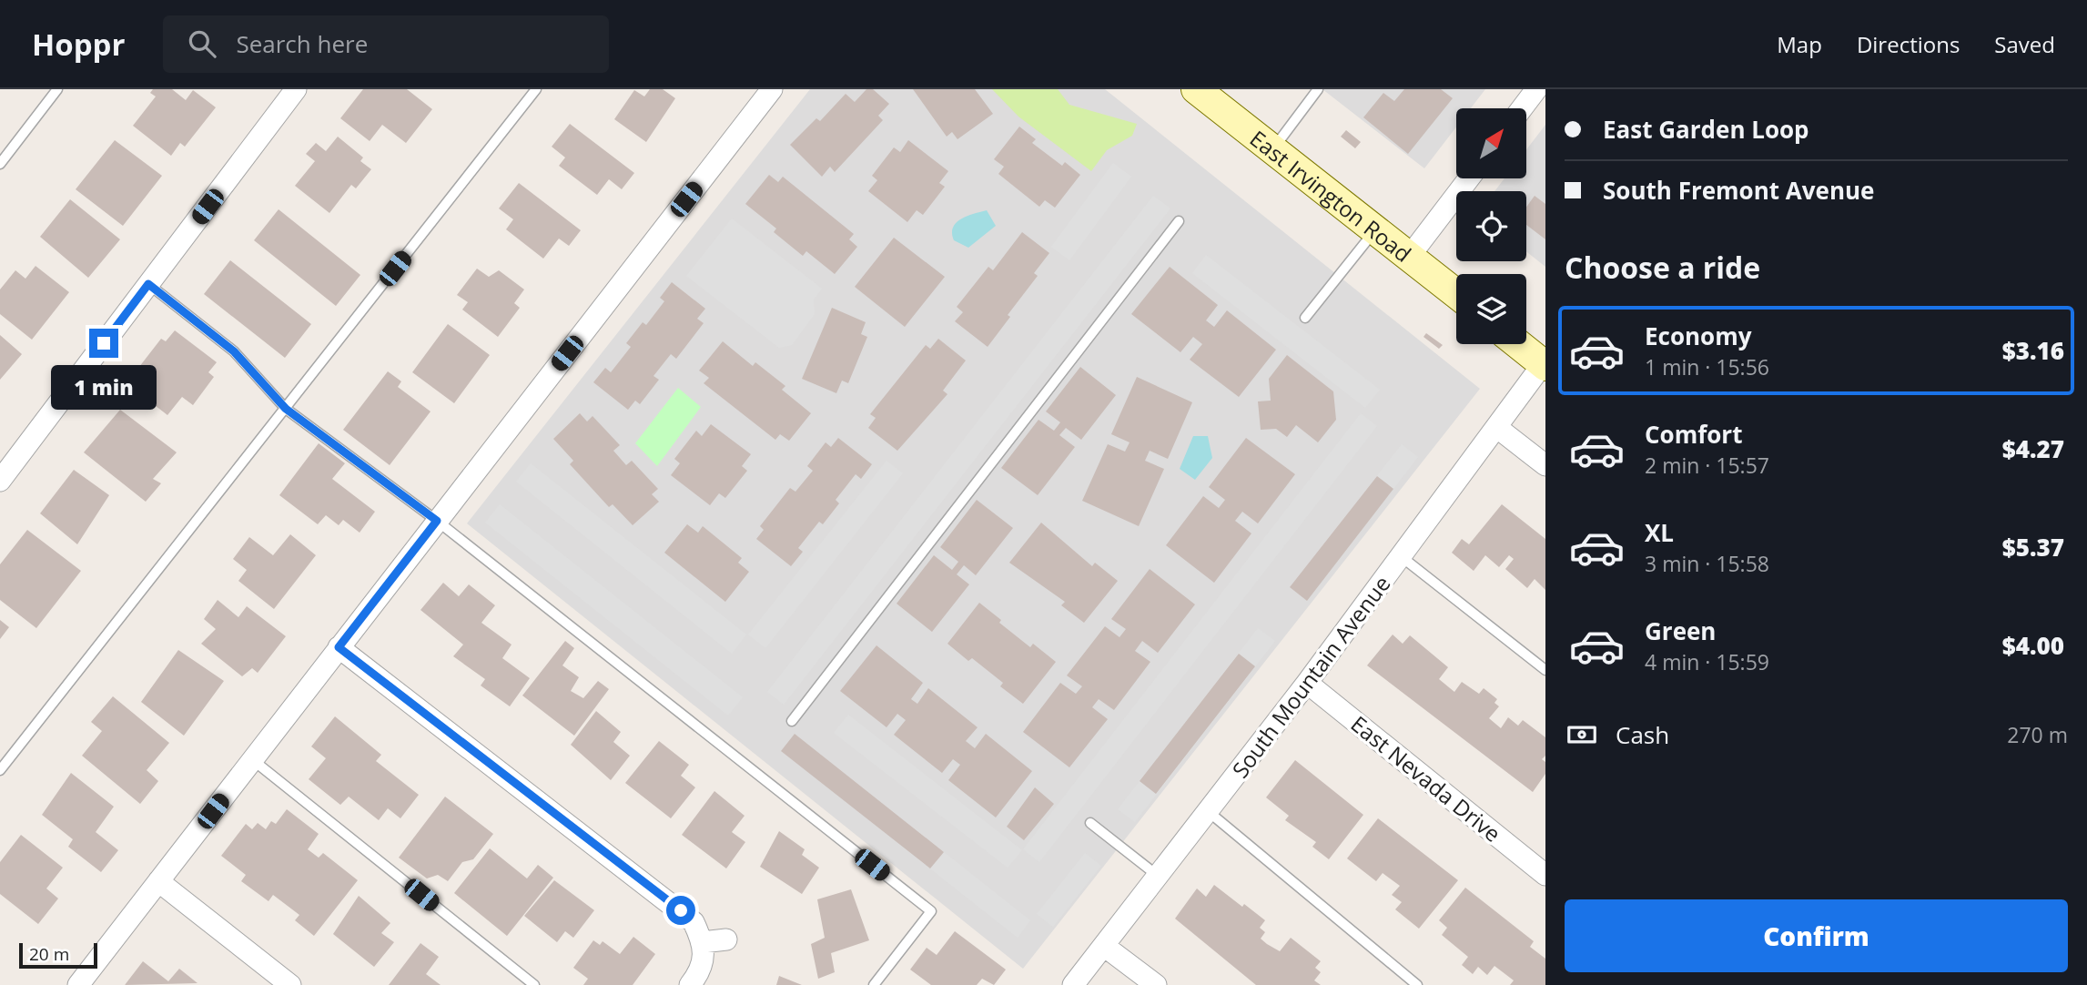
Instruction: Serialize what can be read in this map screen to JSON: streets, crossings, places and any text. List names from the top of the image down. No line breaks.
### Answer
{"streets":{"main road":["East Irvington Road"],"street":["South Mountain Avenue","East Nevada Drive"]},"crossings":[["South Mountain Avenue","East Nevada Drive"]],"scale_bar":"20 m","north":"top right","page":{"header":"Hoppr","search":"Search here","nav":["Map","Directions","Saved"],"banner":["East Garden Loop","South Fremont Avenue"],"heading":"Choose a ride","list":[{"name":"Economy","note":"1 min · 15:56","value":"$3.16"},{"name":"Comfort","note":"2 min · 15:57","value":"$4.27"},{"name":"XL","note":"3 min · 15:58","value":"$5.37"},{"name":"Green","note":"4 min · 15:59","value":"$4.00"}],"bubble":"1 min","pay":["Cash","270 m"],"buttons":"Confirm","scale":"20 m"}}
